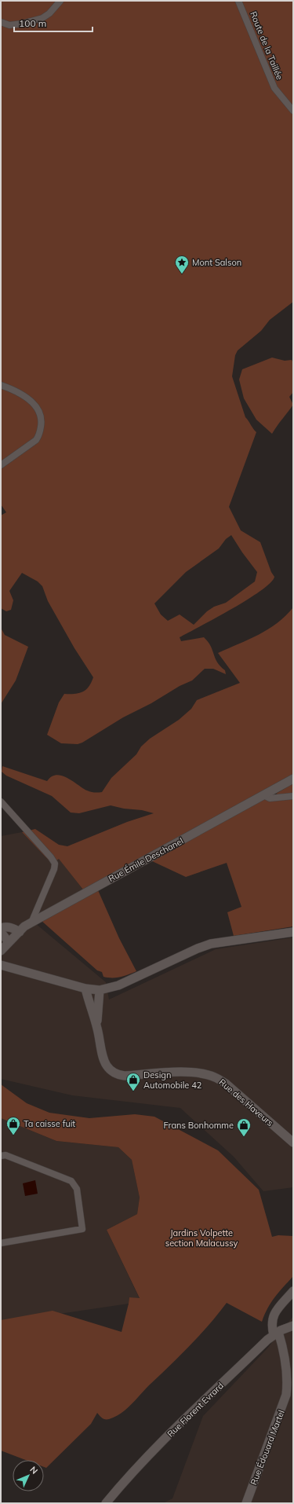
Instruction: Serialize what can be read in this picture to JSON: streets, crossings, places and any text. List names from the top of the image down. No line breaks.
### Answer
{"streets":{"street":["Route de la Taillée","Rue Émile Deschanel","Rue des Haveurs","Rue Florent Evrard","Rue Édouard Martel"]},"crossings":[["Rue Florent Evrard","Rue Édouard Martel"]],"parks":["Jardins Volpette section Malacussy"],"places":{"place":["Mont Salson"],"shop":["Design Automobile 42","Ta caisse fuit","Frans Bonhomme"]},"scale_bar":"100 m","north":"top right"}
